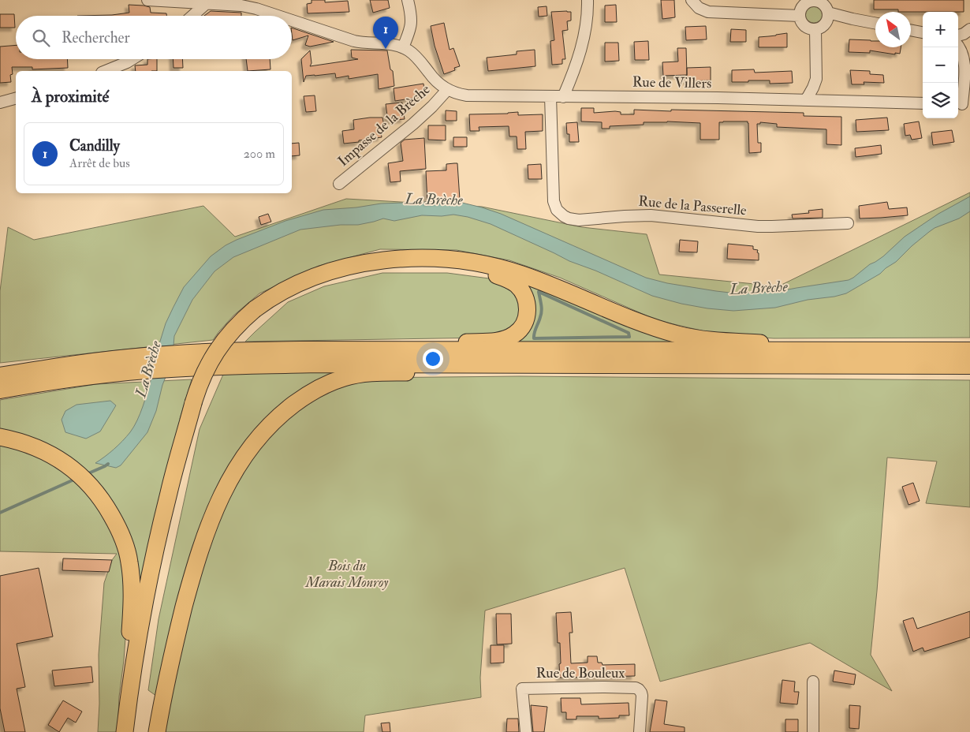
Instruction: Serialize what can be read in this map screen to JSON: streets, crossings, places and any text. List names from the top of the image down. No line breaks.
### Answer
{"streets":{"street":["Rue de Villers","Impasse de la Brèche","Rue de la Passerelle","Rue de Bouleux"]},"crossings":[["Rue de Villers","Impasse de la Brèche"],["Rue de Villers","Rue de la Passerelle"]],"water":["La Brèche"],"parks":["Bois du Marais Monroy"],"north":"top left","page":{"map_buttons":["+","−"],"search":"Rechercher","pins":"1","heading":"À proximité","list":[{"mark":"1","name":"Candilly","note":"Arrêt de bus","value":"200 m"}]}}
